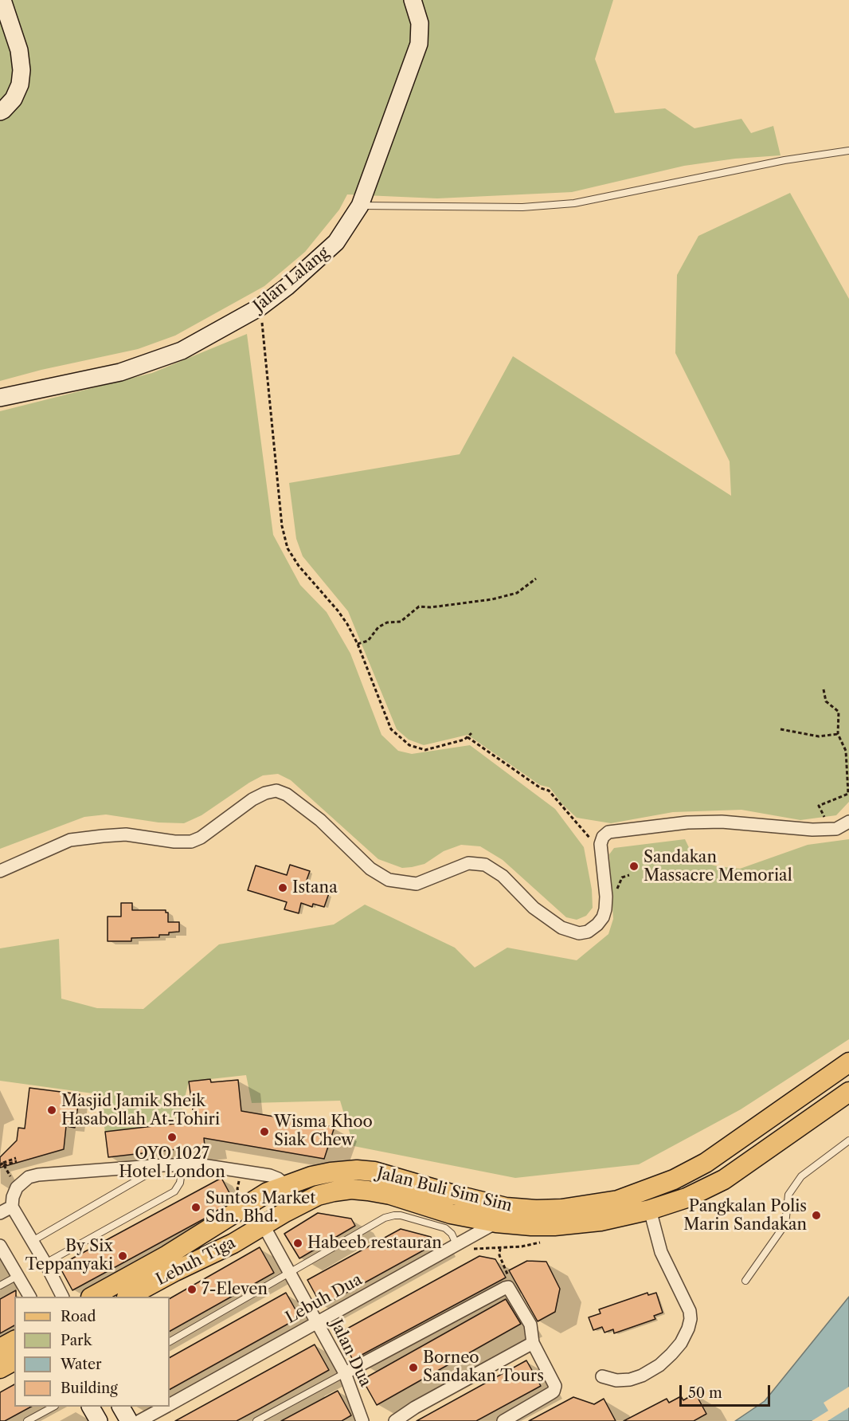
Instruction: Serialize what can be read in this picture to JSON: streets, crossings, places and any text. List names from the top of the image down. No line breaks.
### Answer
{"streets":{"main road":["Jalan Buli Sim Sim","Lebuh Tiga"],"street":["Jalan Lalang","Lebuh Dua","Jalan Dua"]},"crossings":[["Jalan Buli Sim Sim","Lebuh Tiga"],["Jalan Buli Sim Sim","Lebuh Dua"],["Jalan Buli Sim Sim","Jalan Dua"],["Lebuh Tiga","Jalan Dua"],["Lebuh Dua","Jalan Dua"]],"places":["Sandakan Massacre Memorial","Istana","Masjid Jamik Sheik Hasabollah At-Tohiri","Wisma Khoo Siak Chew","OYO 1027 Hotel London","Suntos Market Sdn. Bhd.","Pangkalan Polis Marin Sandakan","Habeeb restauran","By Six Teppanyaki","7-Eleven","Borneo Sandakan Tours"],"legend":["Road","Park","Water","Building"],"scale_bar":"50 m"}
